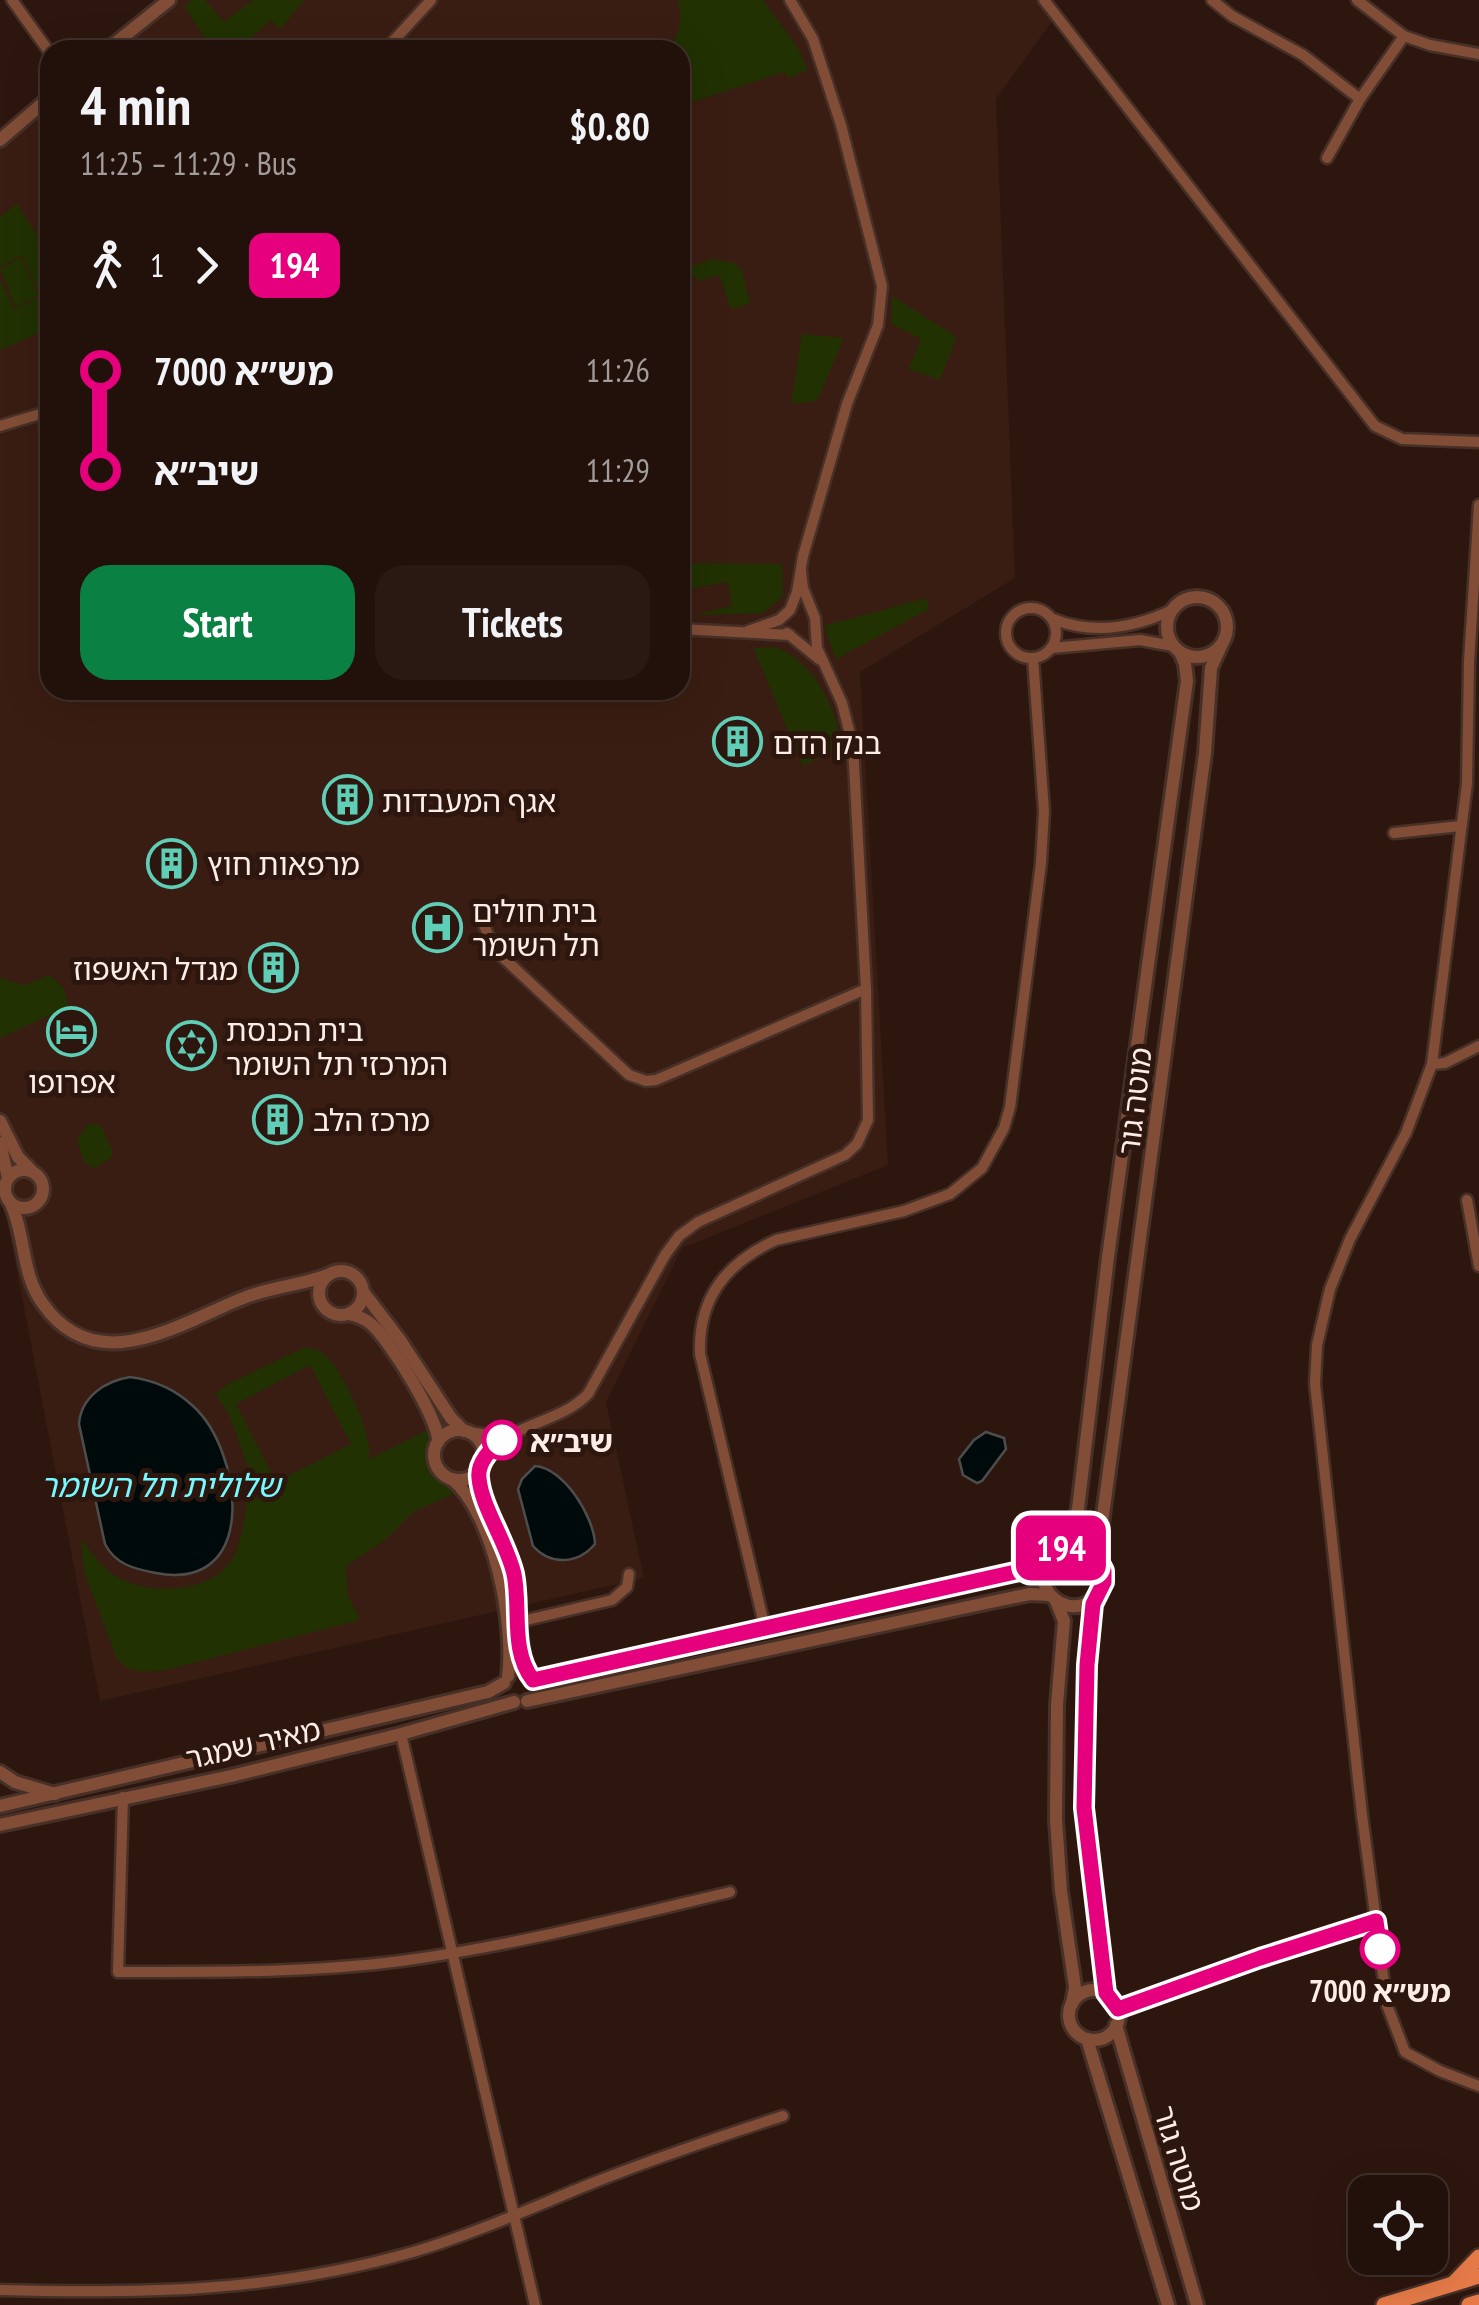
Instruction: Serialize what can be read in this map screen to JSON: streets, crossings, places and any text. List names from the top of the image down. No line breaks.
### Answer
{"streets":{"street":["מוטה גור","מאיר שמגר"]},"crossings":[["מוטה גור","מאיר שמגר"]],"water":["שלולית תל השומר"],"places":{"building":["בנק הדם","אגף המעבדות","מרפאות חוץ","מגדל האשפוז","מרכז הלב"],"hospital":["בית חולים תל השומר"],"hotel":["אפרופו"],"synagogue":["בית הכנסת המרכזי תל השומר"],"other":["שיב״א","מש״א 7000"]},"lines":["bus line 194"],"page":{"on_map":"194","heading":["4 min","11:25 – 11:29 · Bus","$0.80"],"legs":["1","194"],"list":[{"name":"מש״א 7000","value":"11:26"},{"name":"שיב״א","value":"11:29"}],"buttons":["Start","Tickets"]}}
